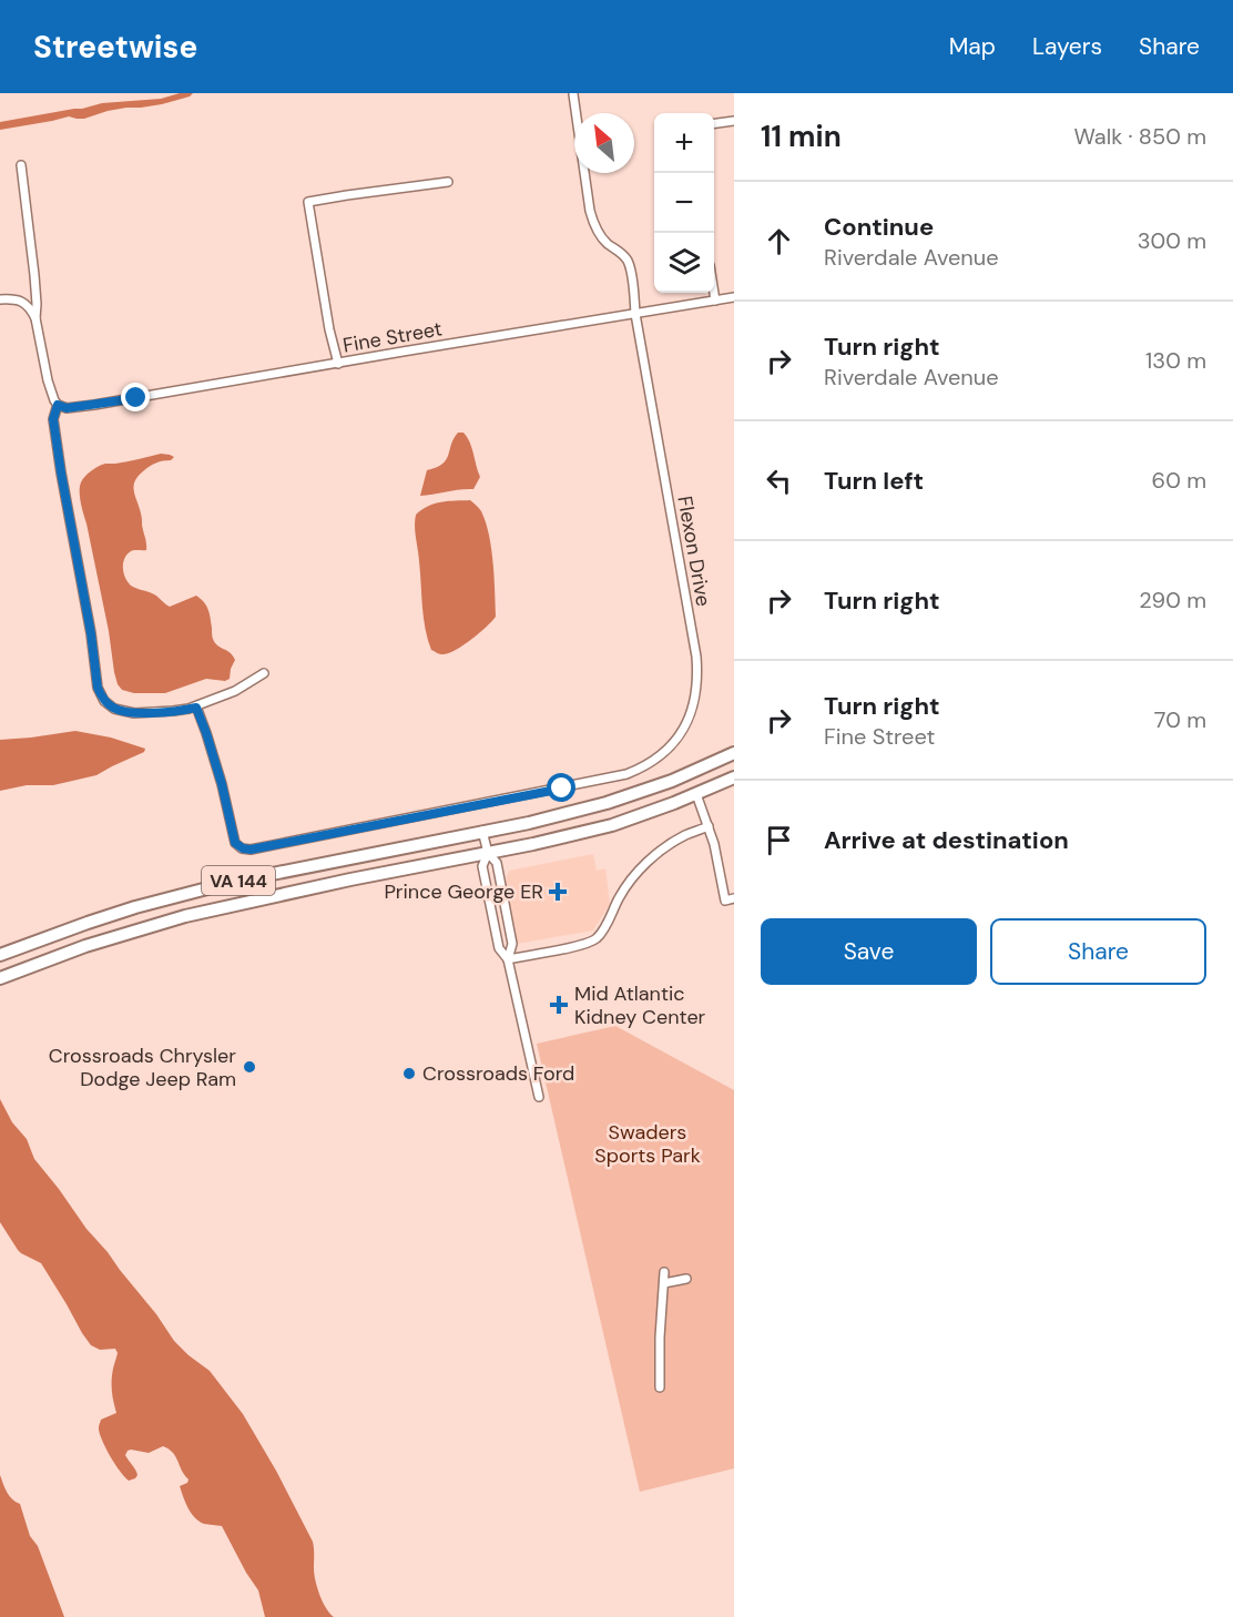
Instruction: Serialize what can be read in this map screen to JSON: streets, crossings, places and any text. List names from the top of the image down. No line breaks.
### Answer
{"streets":{"main road":["VA 144"],"street":["Fine Street","Flexon Drive"]},"crossings":[["Fine Street","Flexon Drive"]],"parks":["Swaders Sports Park"],"places":{"health":["Prince George ER","Mid Atlantic Kidney Center"],"other":["Crossroads Chrysler Dodge Jeep Ram","Crossroads Ford"]},"north":"top left","page":{"header":"Streetwise","nav":["Map","Layers","Share"],"heading":["11 min","Walk · 850 m"],"map_buttons":["+","−"],"list":[["Continue","Riverdale Avenue","300 m"],["Turn right","Riverdale Avenue","130 m"],["Turn left","60 m"],["Turn right","290 m"],["Turn right","Fine Street","70 m"],"Arrive at destination"],"buttons":["Save","Share"]}}
